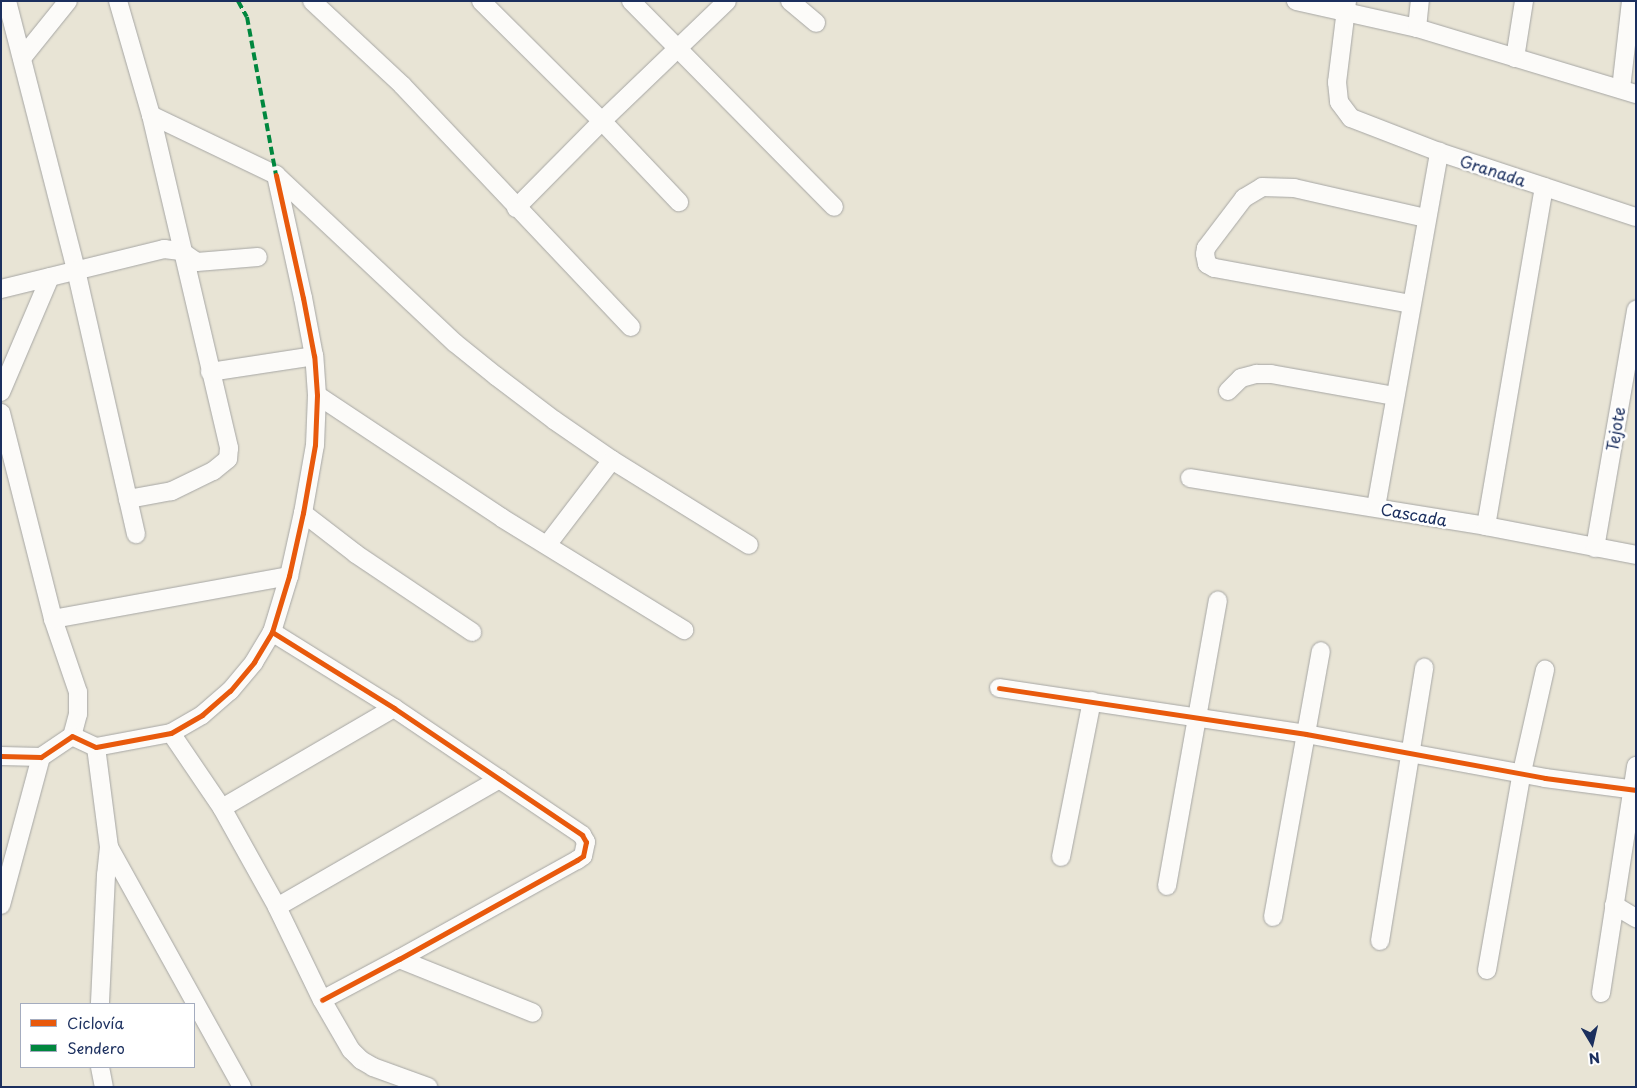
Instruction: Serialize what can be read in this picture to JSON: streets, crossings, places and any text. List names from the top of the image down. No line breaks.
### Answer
{"streets":{"street":["Granada","Tejote","Cascada"]},"crossings":[["Tejote","Cascada"]],"legend":["Ciclovía","Sendero"],"north":"bottom"}
